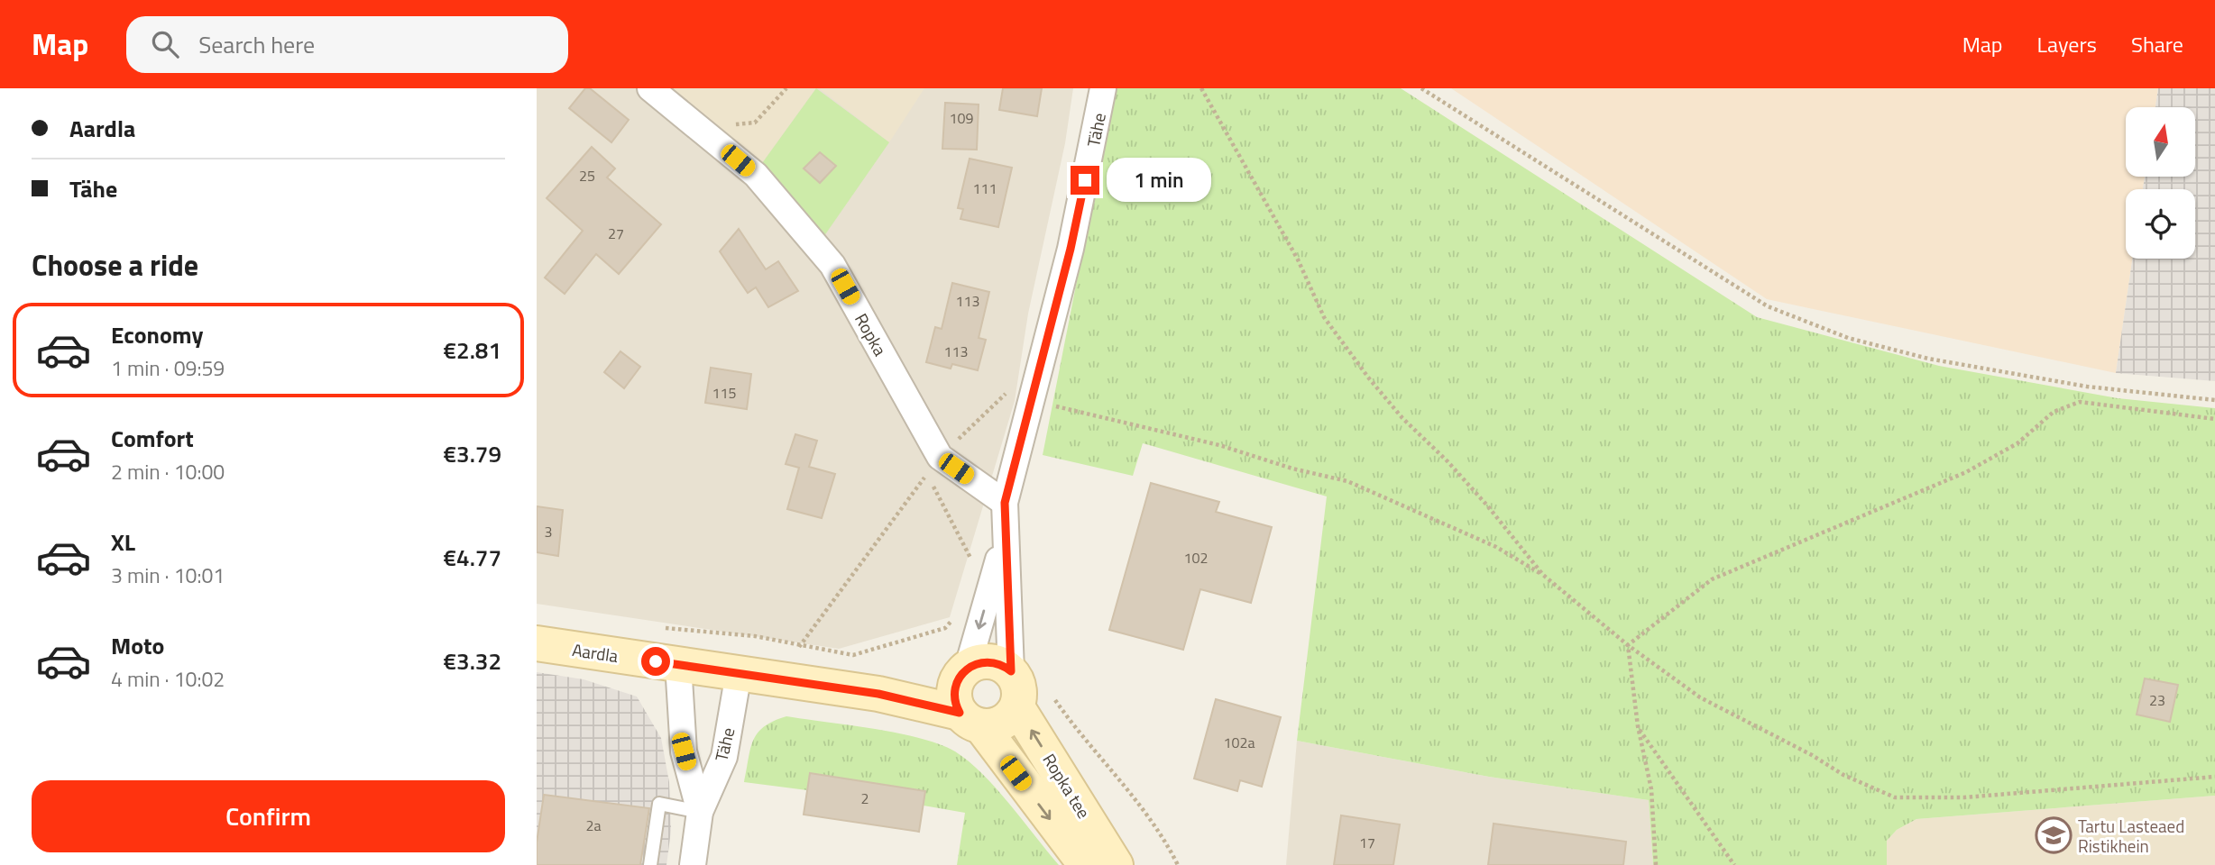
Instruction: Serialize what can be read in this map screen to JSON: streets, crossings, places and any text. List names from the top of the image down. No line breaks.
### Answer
{"streets":{"street":["Tähe","Ropka","Aardla","Ropka tee"]},"crossings":[["Tähe","Ropka"],["Tähe","Aardla"],["Tähe","Ropka tee"],["Aardla","Ropka tee"]],"places":{"school or university":["Tartu Lasteaed Ristikhein"]},"house_numbers":["109","25","111","27","113","113","115","3","102","23","102a","2","2a","17"],"north":"top","page":{"header":"Map","search":"Search here","nav":["Map","Layers","Share"],"banner":["Aardla","Tähe"],"bubble":"1 min","heading":"Choose a ride","list":[{"name":"Economy","note":"1 min · 09:59","value":"€2.81"},{"name":"Comfort","note":"2 min · 10:00","value":"€3.79"},{"name":"XL","note":"3 min · 10:01","value":"€4.77"},{"name":"Moto","note":"4 min · 10:02","value":"€3.32"}],"buttons":"Confirm"}}
